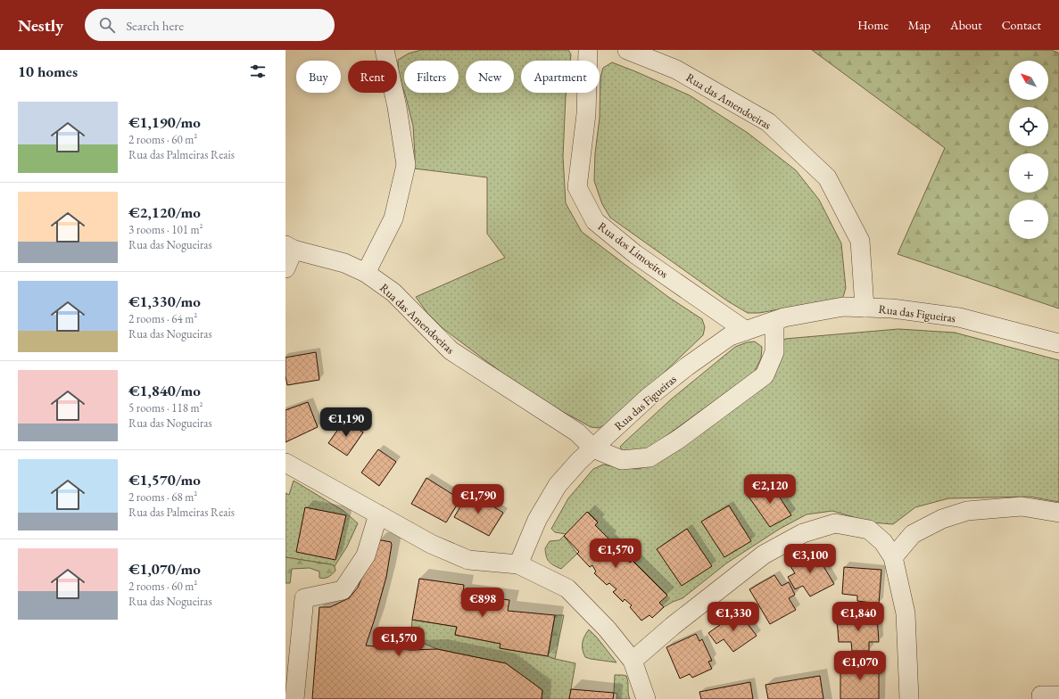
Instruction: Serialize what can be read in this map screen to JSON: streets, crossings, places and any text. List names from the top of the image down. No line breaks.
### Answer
{"streets":{"street":["Rua das Amendoeiras","Rua dos Limoeiros","Rua das Figueiras"]},"crossings":[["Rua das Amendoeiras","Rua das Figueiras"],["Rua dos Limoeiros","Rua das Figueiras"]],"north":"top left","page":{"header":"Nestly","search":"Search here","nav":["Home","Map","About","Contact"],"heading":"10 homes","map_buttons":["+","−"],"chip":["Buy","Rent","Filters","New","Apartment"],"list":[{"name":"€1,190/mo","note":"2 rooms · 60 m² · Rua das Palmeiras Reais"},{"name":"€2,120/mo","note":"3 rooms · 101 m² · Rua das Nogueiras"},{"name":"€1,330/mo","note":"2 rooms · 64 m² · Rua das Nogueiras"},{"name":"€1,840/mo","note":"5 rooms · 118 m² · Rua das Nogueiras"},{"name":"€1,570/mo","note":"2 rooms · 68 m² · Rua das Palmeiras Reais"},{"name":"€1,070/mo","note":"2 rooms · 60 m² · Rua das Nogueiras"}],"price":["€1,190","€2,120","€1,790","€1,570","€3,100","€898","€1,330","€1,840","€1,570","€1,070"]}}
